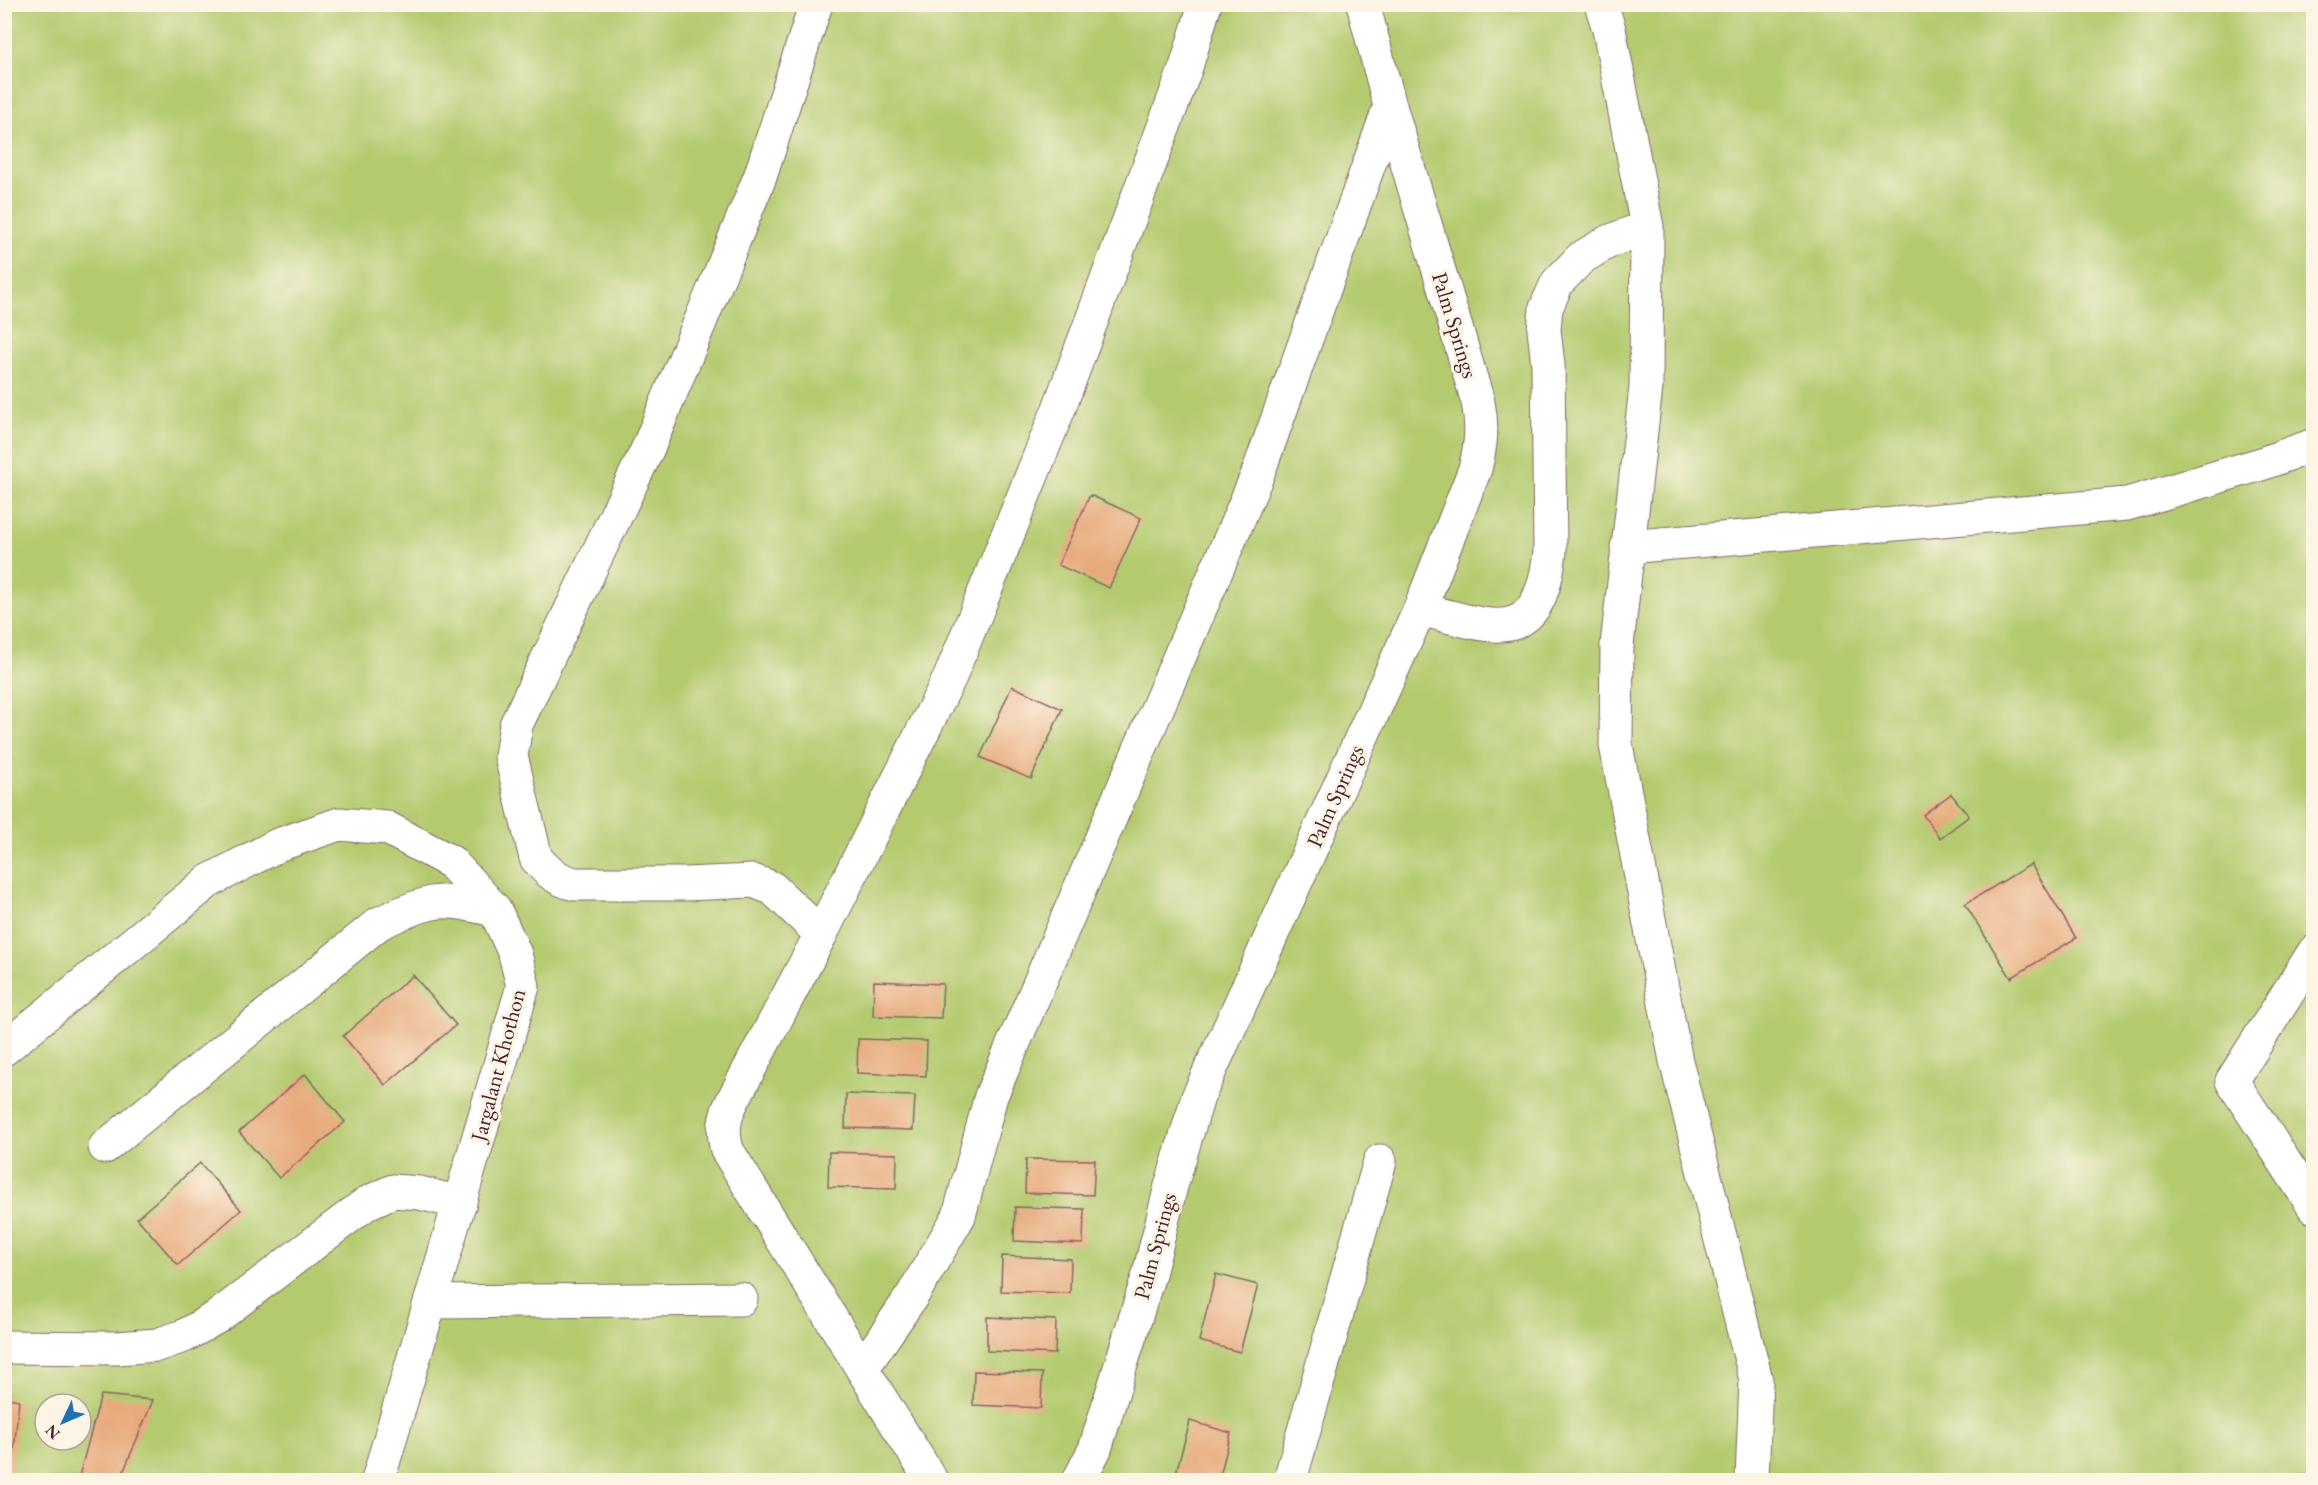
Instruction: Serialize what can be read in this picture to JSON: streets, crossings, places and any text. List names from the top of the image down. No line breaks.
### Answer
{"streets":{"street":["Palm Springs","Jargalant Khothon"]},"north":"bottom left"}
